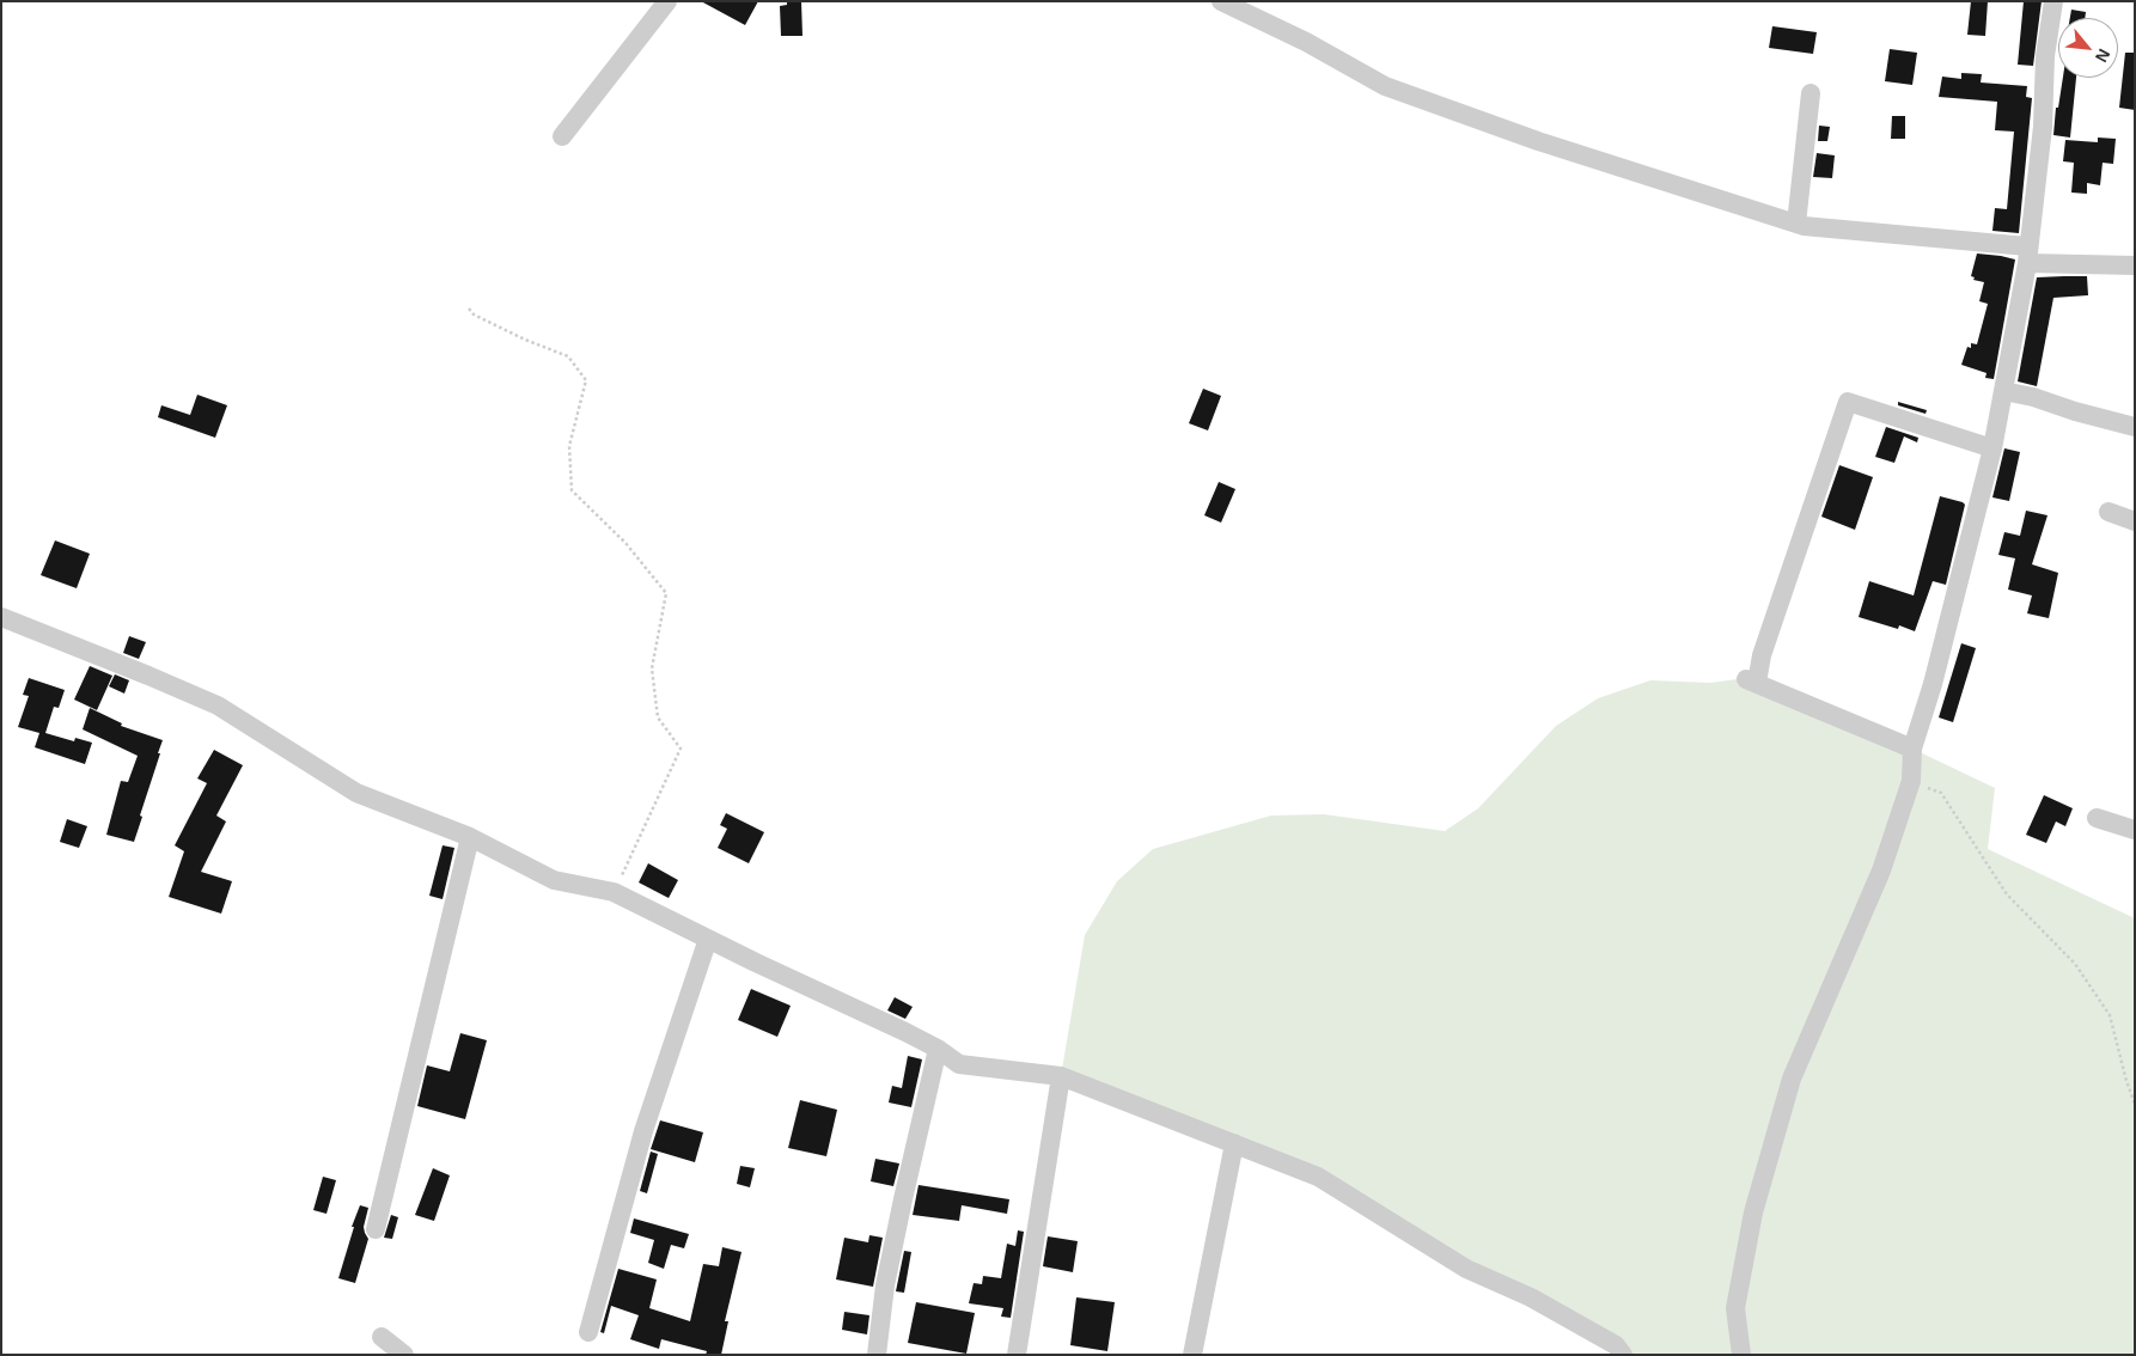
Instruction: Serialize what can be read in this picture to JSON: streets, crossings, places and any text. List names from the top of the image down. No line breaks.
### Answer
{"north":"bottom right"}
